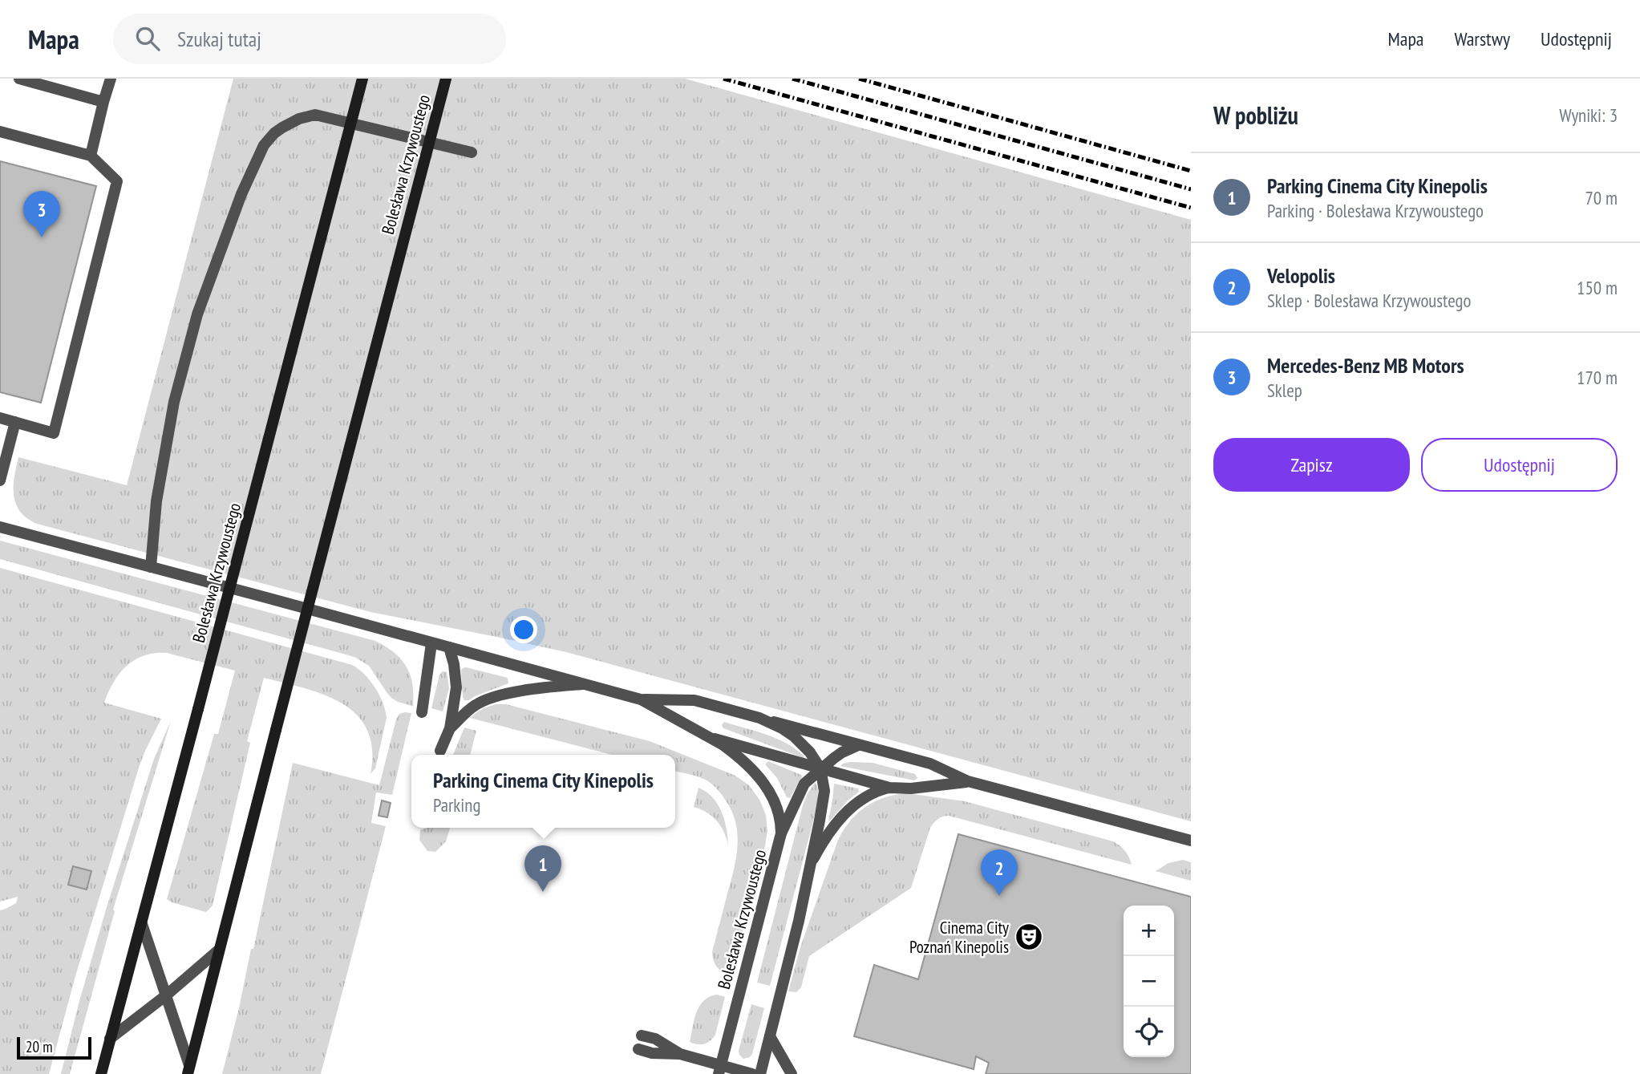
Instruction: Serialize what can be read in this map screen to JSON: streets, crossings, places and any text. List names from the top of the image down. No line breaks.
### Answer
{"streets":{"main road":["Bolesława Krzywoustego"]},"places":{"theatre":["Cinema City Poznań Kinepolis"]},"scale_bar":"20 m","page":{"header":"Mapa","search":"Szukaj tutaj","nav":["Mapa","Warstwy","Udostępnij"],"heading":["W pobliżu","Wyniki: 3"],"list":[{"mark":"1","name":"Parking Cinema City Kinepolis","note":"Parking · Bolesława Krzywoustego","value":"70 m"},{"mark":"2","name":"Velopolis","note":"Sklep · Bolesława Krzywoustego","value":"150 m"},{"mark":"3","name":"Mercedes-Benz MB Motors","note":"Sklep","value":"170 m"}],"pins":["3","1","2"],"buttons":["Zapisz","Udostępnij"],"popup":["Parking Cinema City Kinepolis","Parking"],"map_buttons":["+","−"],"scale":"20 m"}}
